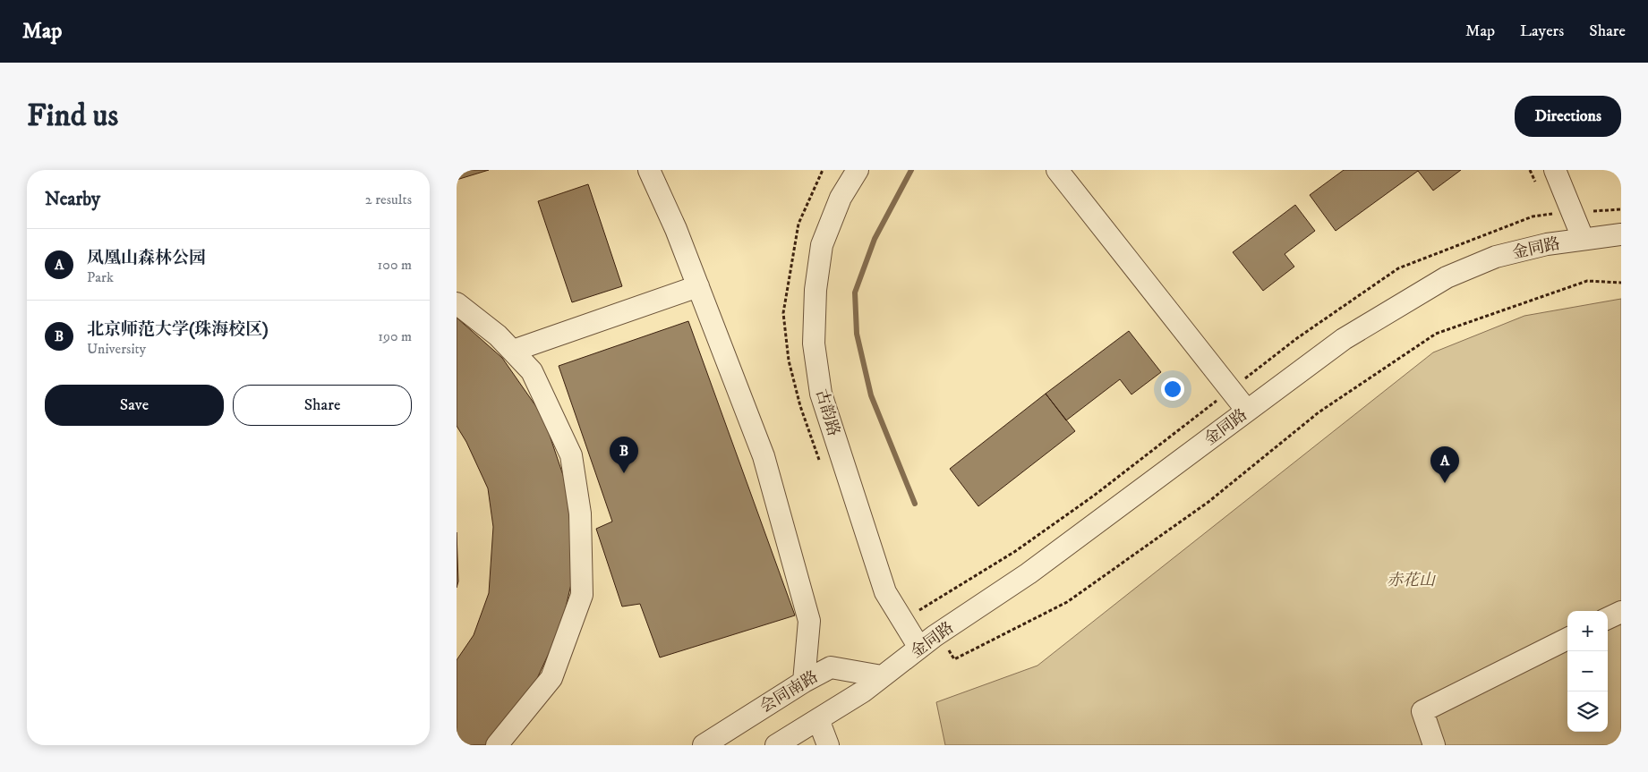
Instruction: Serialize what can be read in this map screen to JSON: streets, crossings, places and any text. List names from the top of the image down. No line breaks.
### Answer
{"streets":{"street":["金同路","古韵路","会同南路"]},"crossings":[["金同路","古韵路"],["金同路","会同南路"]],"parks":["赤花山"],"page":{"header":"Map","nav":["Map","Layers","Share"],"buttons":["Directions",["Save","Share"]],"title":"Find us","heading":["Nearby","2 results"],"list":[{"mark":"A","name":"凤凰山森林公园","note":"Park","value":"100 m"},{"mark":"B","name":"北京师范大学(珠海校区)","note":"University","value":"190 m"}],"pins":["B","A"],"map_buttons":["+","−"]}}
